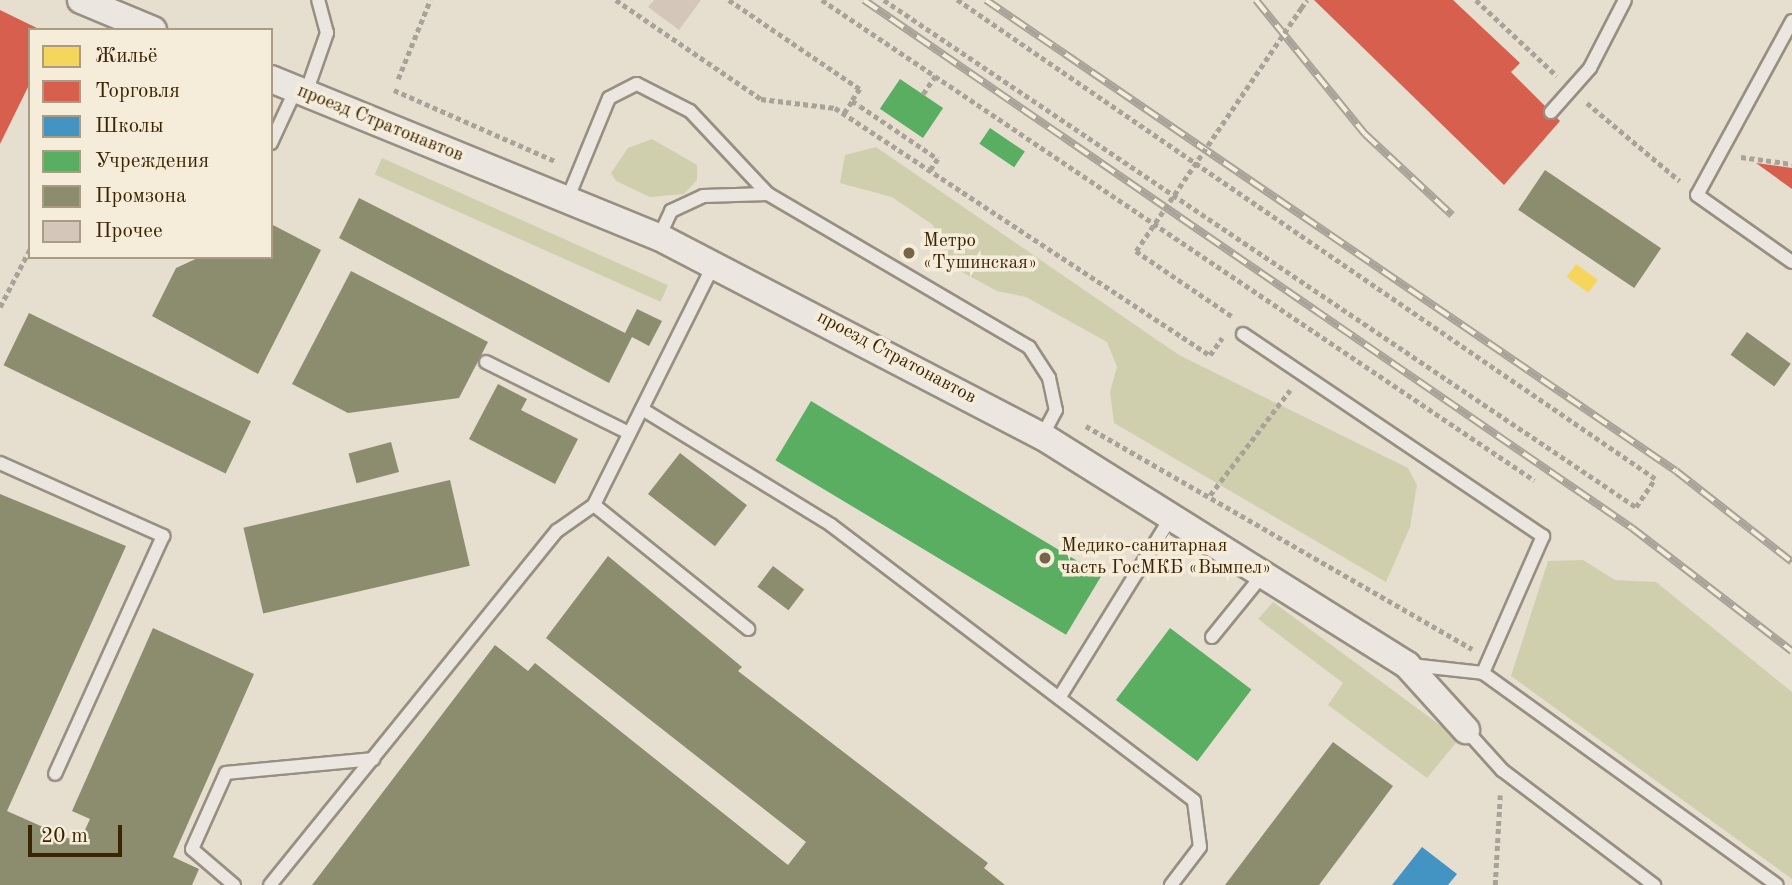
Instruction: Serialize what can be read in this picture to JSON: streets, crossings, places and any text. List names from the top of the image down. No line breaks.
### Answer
{"streets":{"street":["проезд Стратонавтов"]},"places":["Метро «Тушинская»","Медико-санитарная часть ГосМКБ «Вымпел»"],"legend":["Жильё","Торговля","Школы","Учреждения","Промзона","Прочее"],"scale_bar":"20 m"}
